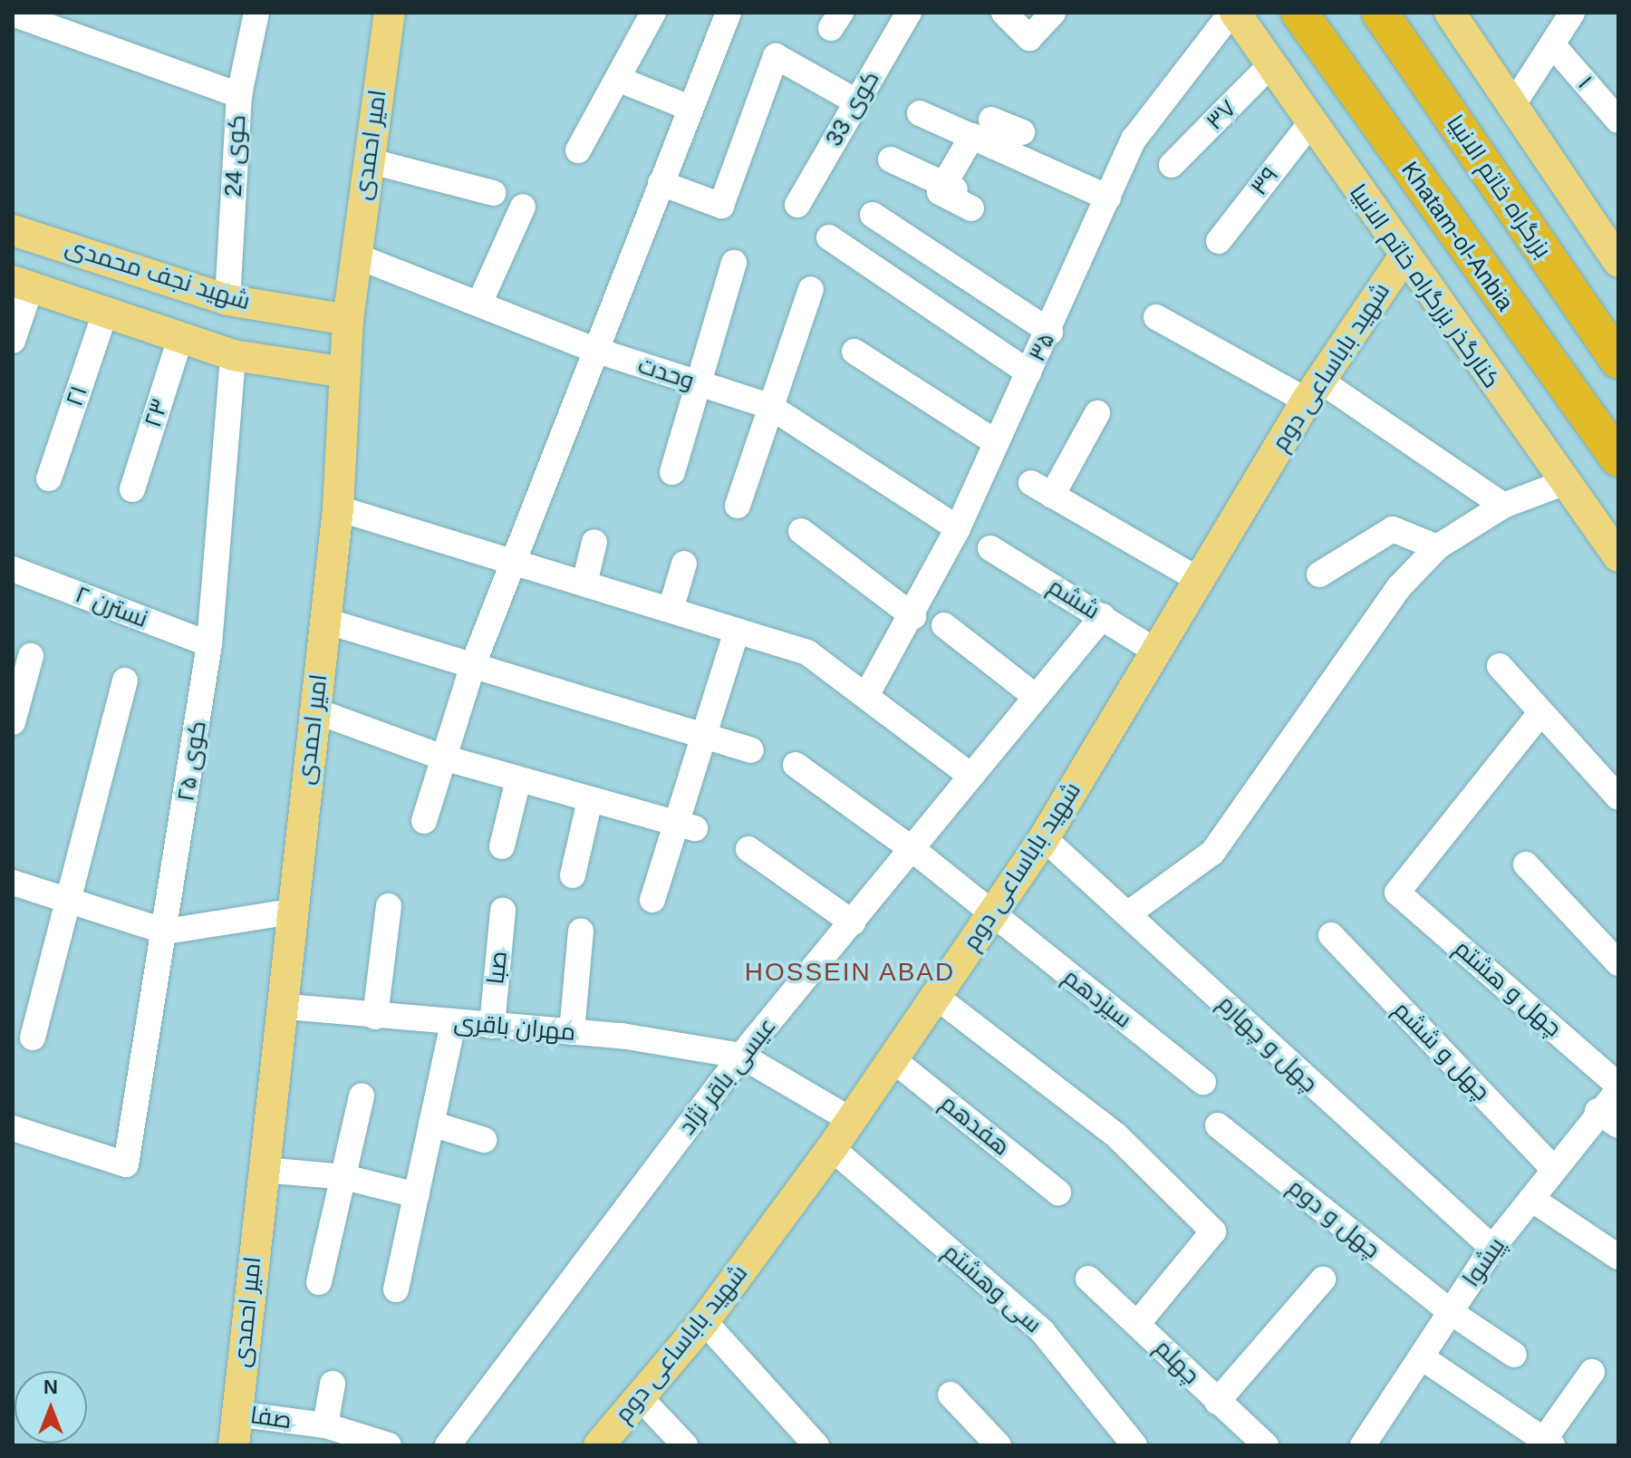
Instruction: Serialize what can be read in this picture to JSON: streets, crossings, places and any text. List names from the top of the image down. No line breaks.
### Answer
{"streets":{"highway":["بزرگراه خاتم الانبیا","Khatam-ol-Anbia"],"main road":["امیر احمدی","شهید نجف محمدی","کنارگذر بزرگراه خاتم الانبیا","شهید باباساعی دوم"],"street":["۱","کوی 33","۳۷","کوی 24","۳۹","۳۵","وحدت","۲۱","۲۳","ششم","نسترن ۲","کوی ۲۵","صبا","چهل و هشتم","سیزدهم","مهران باقری","چهل و چهارم","چهل و ششم","عیسی باقر نژاد","هفدهم","چهل و دوم","پیشوا","سی وهشتم","چهلم","صفا"]},"crossings":[["۳۷","کنارگذر بزرگراه خاتم الانبیا"],["امیر احمدی","شهید نجف محمدی"],["امیر احمدی","وحدت"],["امیر احمدی","مهران باقری"],["امیر احمدی","صفا"],["کوی 24","شهید نجف محمدی"],["۳۹","کنارگذر بزرگراه خاتم الانبیا"],["کنارگذر بزرگراه خاتم الانبیا","۳۵"],["کنارگذر بزرگراه خاتم الانبیا","شهید باباساعی دوم"],["۳۵","وحدت"],["شهید باباساعی دوم","ششم"],["شهید باباساعی دوم","سیزدهم"],["شهید باباساعی دوم","چهل و چهارم"],["شهید باباساعی دوم","هفدهم"],["شهید باباساعی دوم","سی وهشتم"],["ششم","عیسی باقر نژاد"],["نسترن ۲","کوی ۲۵"],["صبا","مهران باقری"],["چهل و هشتم","پیشوا"],["سیزدهم","عیسی باقر نژاد"],["مهران باقری","عیسی باقر نژاد"],["چهل و چهارم","پیشوا"],["چهل و ششم","پیشوا"],["چهل و دوم","پیشوا"]],"districts":["HOSSEIN ABAD"],"north":"top"}
